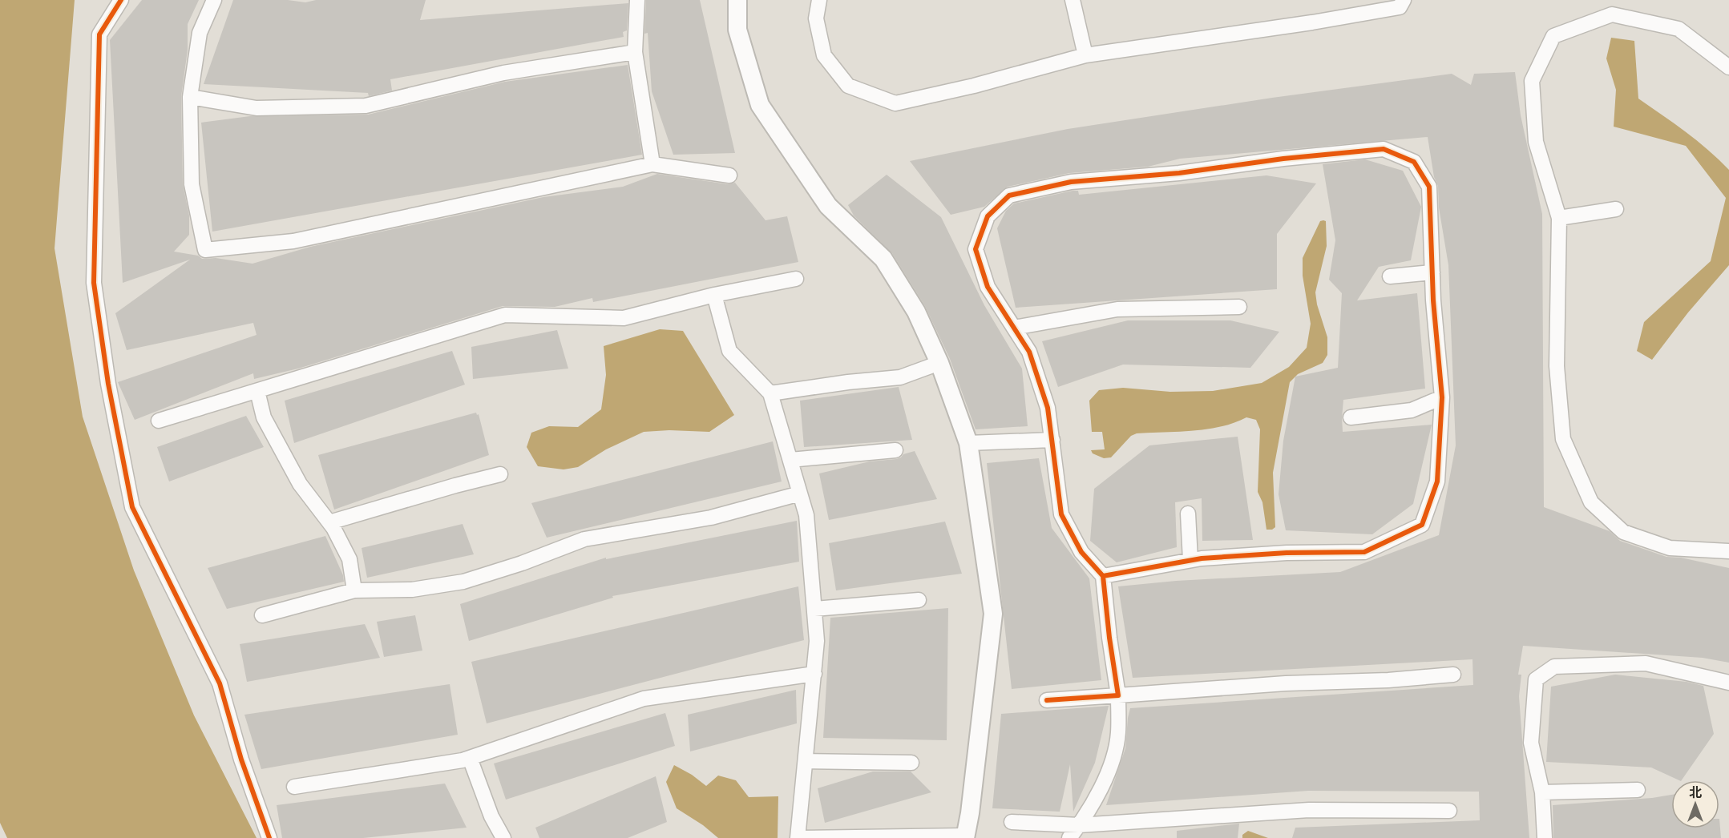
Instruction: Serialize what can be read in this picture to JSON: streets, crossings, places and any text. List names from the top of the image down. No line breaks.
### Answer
{"north":"top"}
